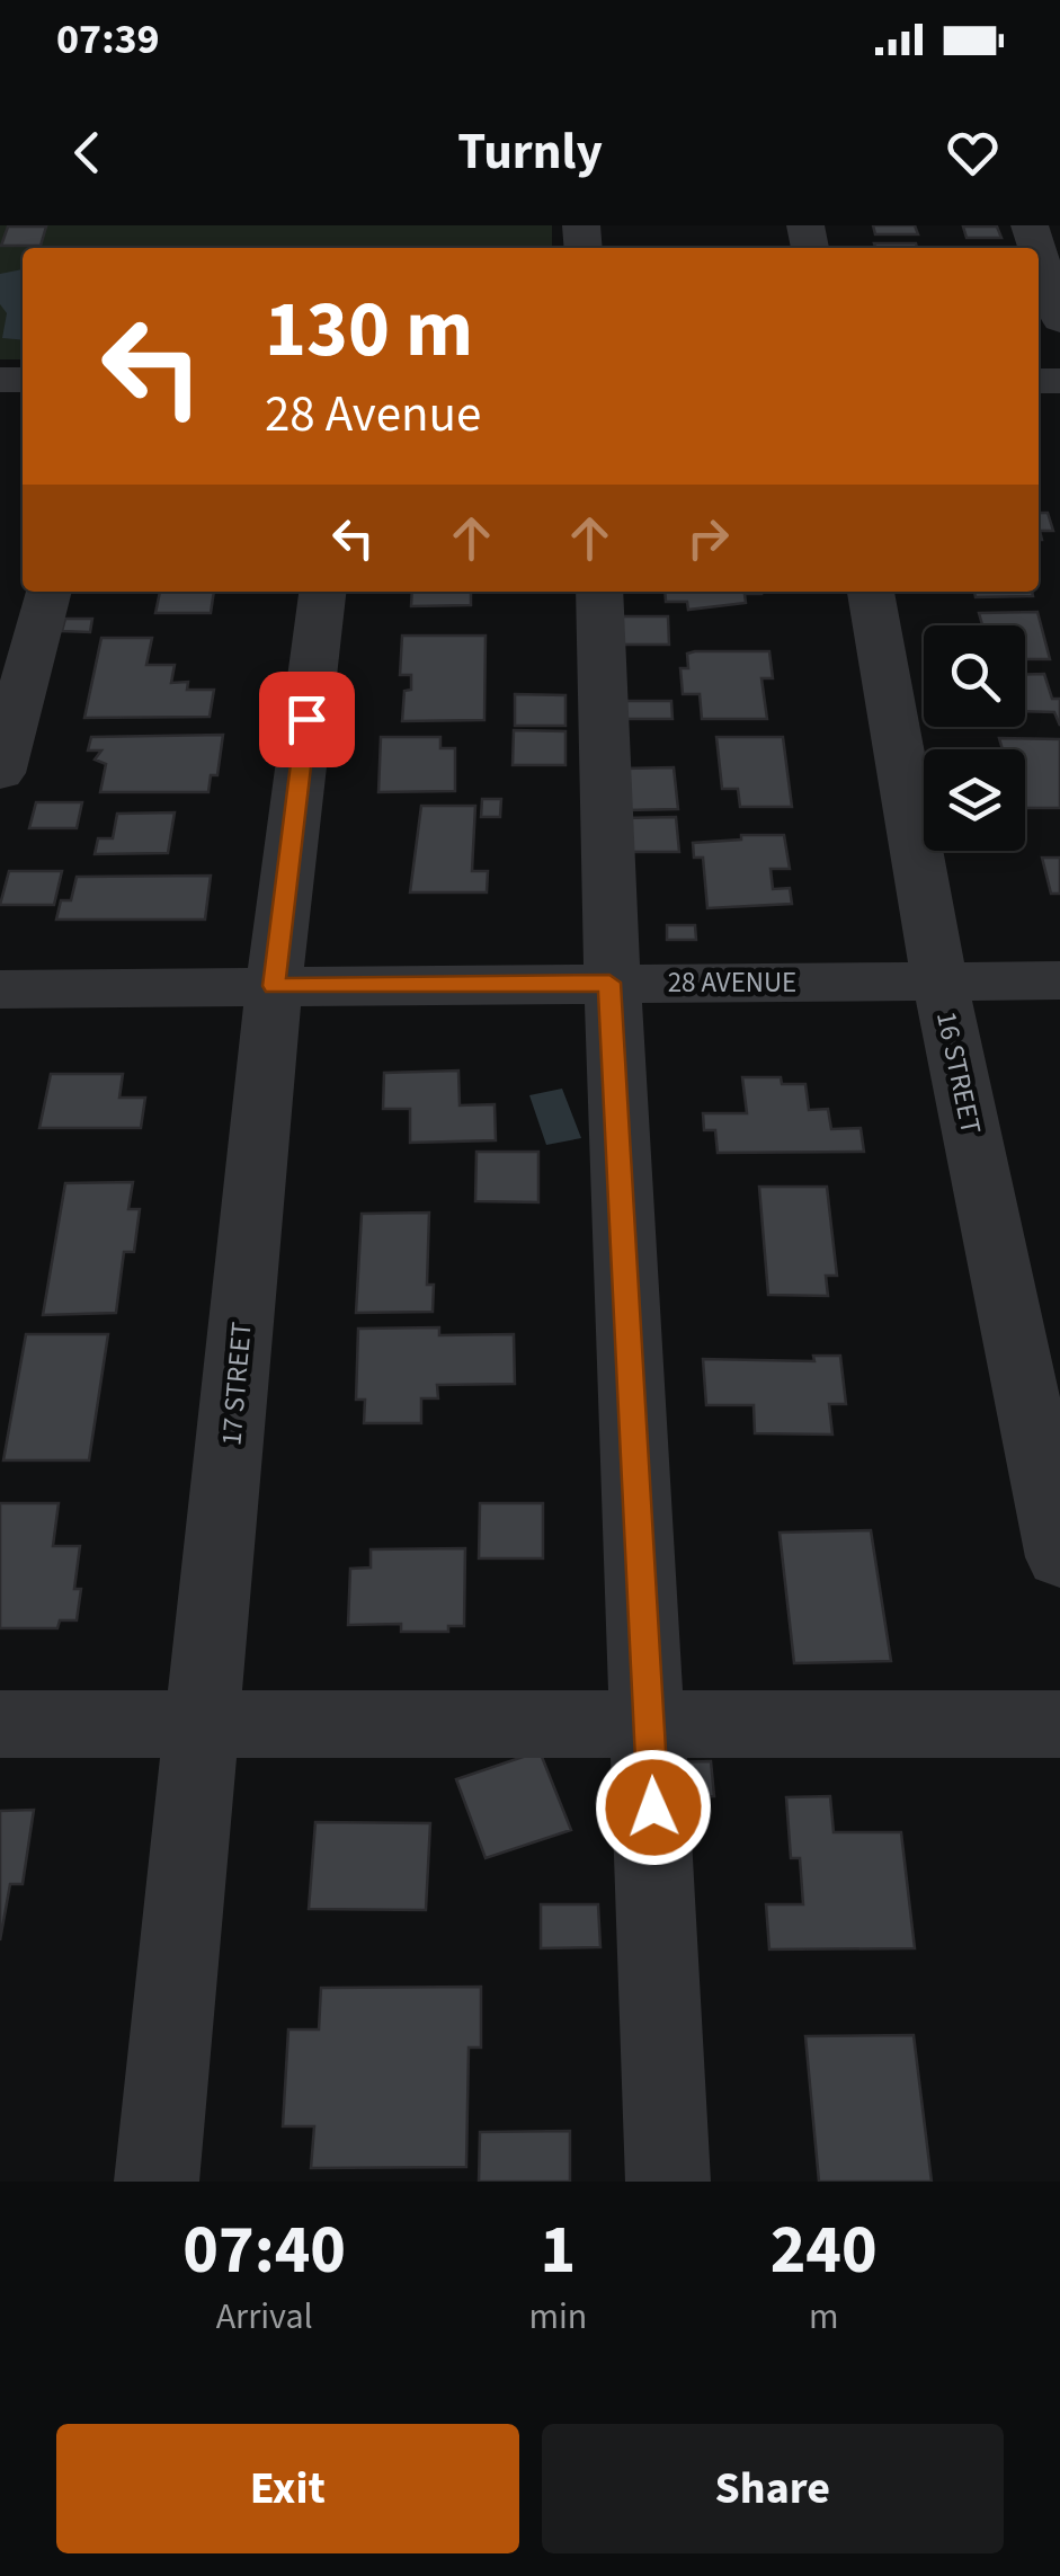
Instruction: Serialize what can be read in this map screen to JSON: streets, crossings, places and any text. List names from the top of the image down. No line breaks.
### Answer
{"streets":{"street":["28 AVENUE","16 STREET","17 STREET"]},"crossings":[["28 AVENUE","16 STREET"],["28 AVENUE","17 STREET"]],"page":{"status":"07:39","header":"Turnly","turn":["130 m","28 Avenue"],"eta":["07:40","Arrival","1","min","240","m"],"buttons":["Exit","Share"]}}
